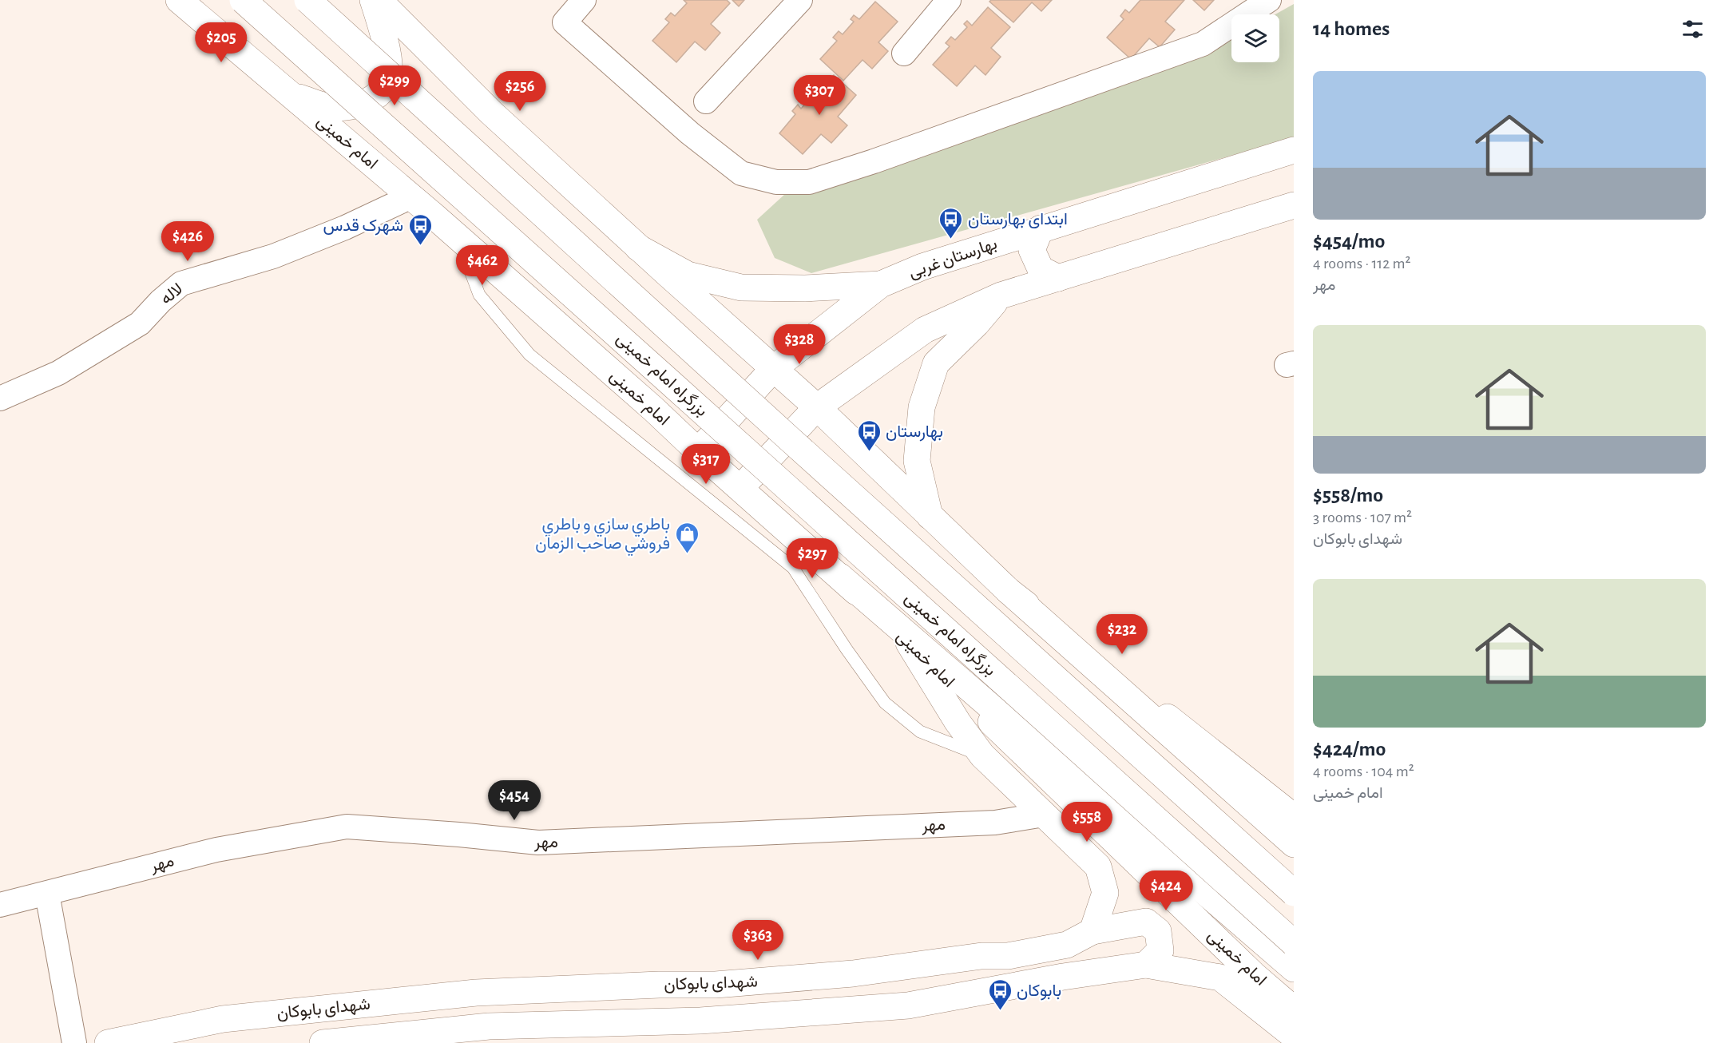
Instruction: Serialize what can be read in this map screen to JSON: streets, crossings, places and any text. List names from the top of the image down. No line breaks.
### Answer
{"streets":{"main road":["امام خمینی","بهارستان غربی","بزرگراه امام خمینی","شهدای بابوکان"],"street":["لاله","مهر"]},"crossings":[["امام خمینی","بهارستان غربی"],["امام خمینی","لاله"]],"places":{"bus stop":["ابتدای بهارستان","شهرک قدس","بهارستان","بابوکان"],"shop":["باطري سازي و باطري فروشي صاحب الزمان"]},"page":{"heading":"14 homes","price":["$205","$299","$256","$307","$426","$462","$328","$317","$297","$232","$454","$558","$424","$363"],"list":[{"name":"$454/mo","note":"4 rooms · 112 m² · مهر"},{"name":"$558/mo","note":"3 rooms · 107 m² · شهدای بابوکان"},{"name":"$424/mo","note":"4 rooms · 104 m² · امام خمینی"}]}}
